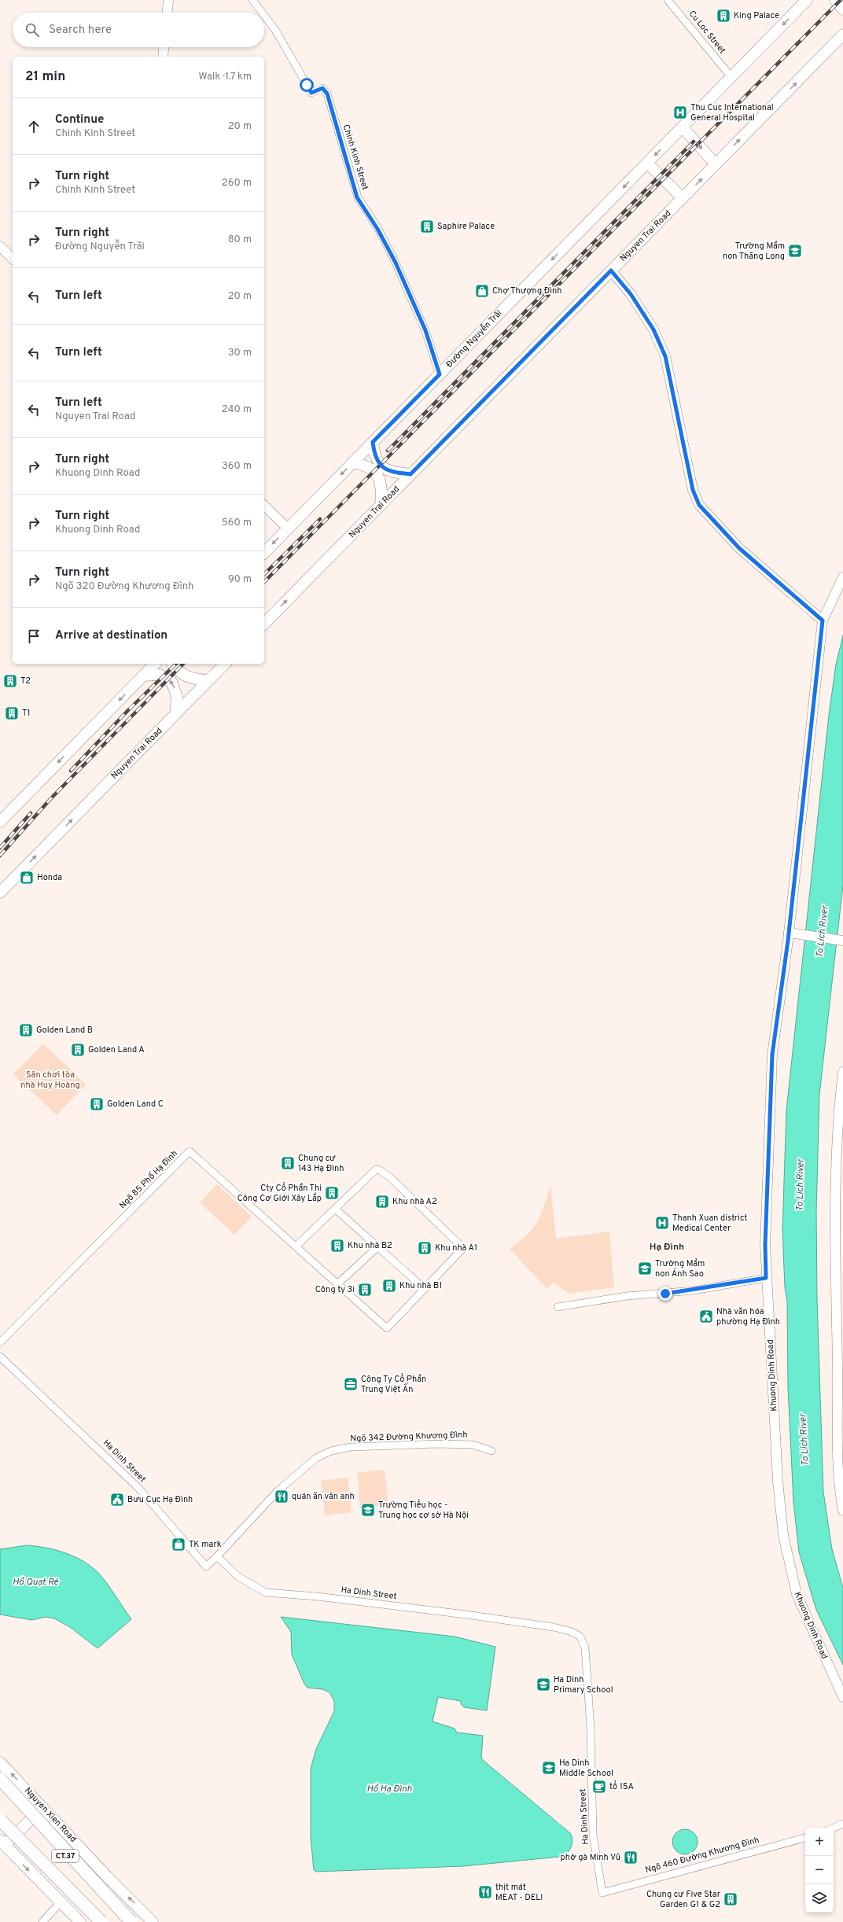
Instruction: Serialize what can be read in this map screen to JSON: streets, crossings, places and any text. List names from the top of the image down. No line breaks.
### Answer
{"streets":{"highway":["CT.37"],"main road":["Nguyen Trai Road","Đường Nguyễn Trãi","Khuong Dinh Road","Nguyen Xien Road"],"street":["Cu Loc Street","Chinh Kinh Street","Ngõ 85 Phố Hạ Đình","Ngõ 342 Đường Khương Đình","Ha Dinh Street","Ngõ 460 Đường Khương Đình"]},"crossings":[["Chinh Kinh Street","Đường Nguyễn Trãi"],["Ngõ 342 Đường Khương Đình","Ha Dinh Street"],["Ha Dinh Street","Ngõ 460 Đường Khương Đình"]],"one_way":["Đường Nguyễn Trãi"],"districts":["Hạ Đình"],"water":["To Lich River","Hồ Quạt Rẻ","Hồ Hạ Đình"],"parks":["Sân chơi tòa nhà Huy Hoàng"],"places":{"building":["King Palace","Saphire Palace","T2","T1","Golden Land B","Golden Land A","Golden Land C","Chung cư 143 Hạ Đình","Cty Cổ Phần Thi Công Cơ Giới Xây Lắp","Khu nhà A2","Khu nhà B2","Khu nhà A1","Khu nhà B1","Công ty 3i","Chung cư Five Star Garden G1 & G2"],"hospital":["Thu Cuc International General Hospital","Thanh Xuan district Medical Center"],"school or university":["Trường Mầm non Thăng Long","Trường Mầm non Ánh Sao","Trường Tiểu học - Trung học cơ sở Hà Nội","Ha Dinh Primary School","Ha Dinh Middle School"],"shop":["Chợ Thượng Đình","Honda","TK mark"],"public building":["Nhà văn hóa phường Hạ Đình","Bưu Cục Hạ Đình"],"office":["Công Ty Cổ Phần Trung Việt Ấn"],"restaurant":["quán ăn vân anh","phở gà Minh Vũ","thịt mát MEAT - DELI"],"cafe":["tổ 15A"]},"page":{"search":"Search here","heading":["21 min","Walk · 1.7 km"],"list":[["Continue","Chinh Kinh Street","20 m"],["Turn right","Chinh Kinh Street","260 m"],["Turn right","Đường Nguyễn Trãi","80 m"],["Turn left","20 m"],["Turn left","30 m"],["Turn left","Nguyen Trai Road","240 m"],["Turn right","Khuong Dinh Road","360 m"],["Turn right","Khuong Dinh Road","560 m"],["Turn right","Ngõ 320 Đường Khương Đình","90 m"],"Arrive at destination"],"map_buttons":["+","−"]}}
